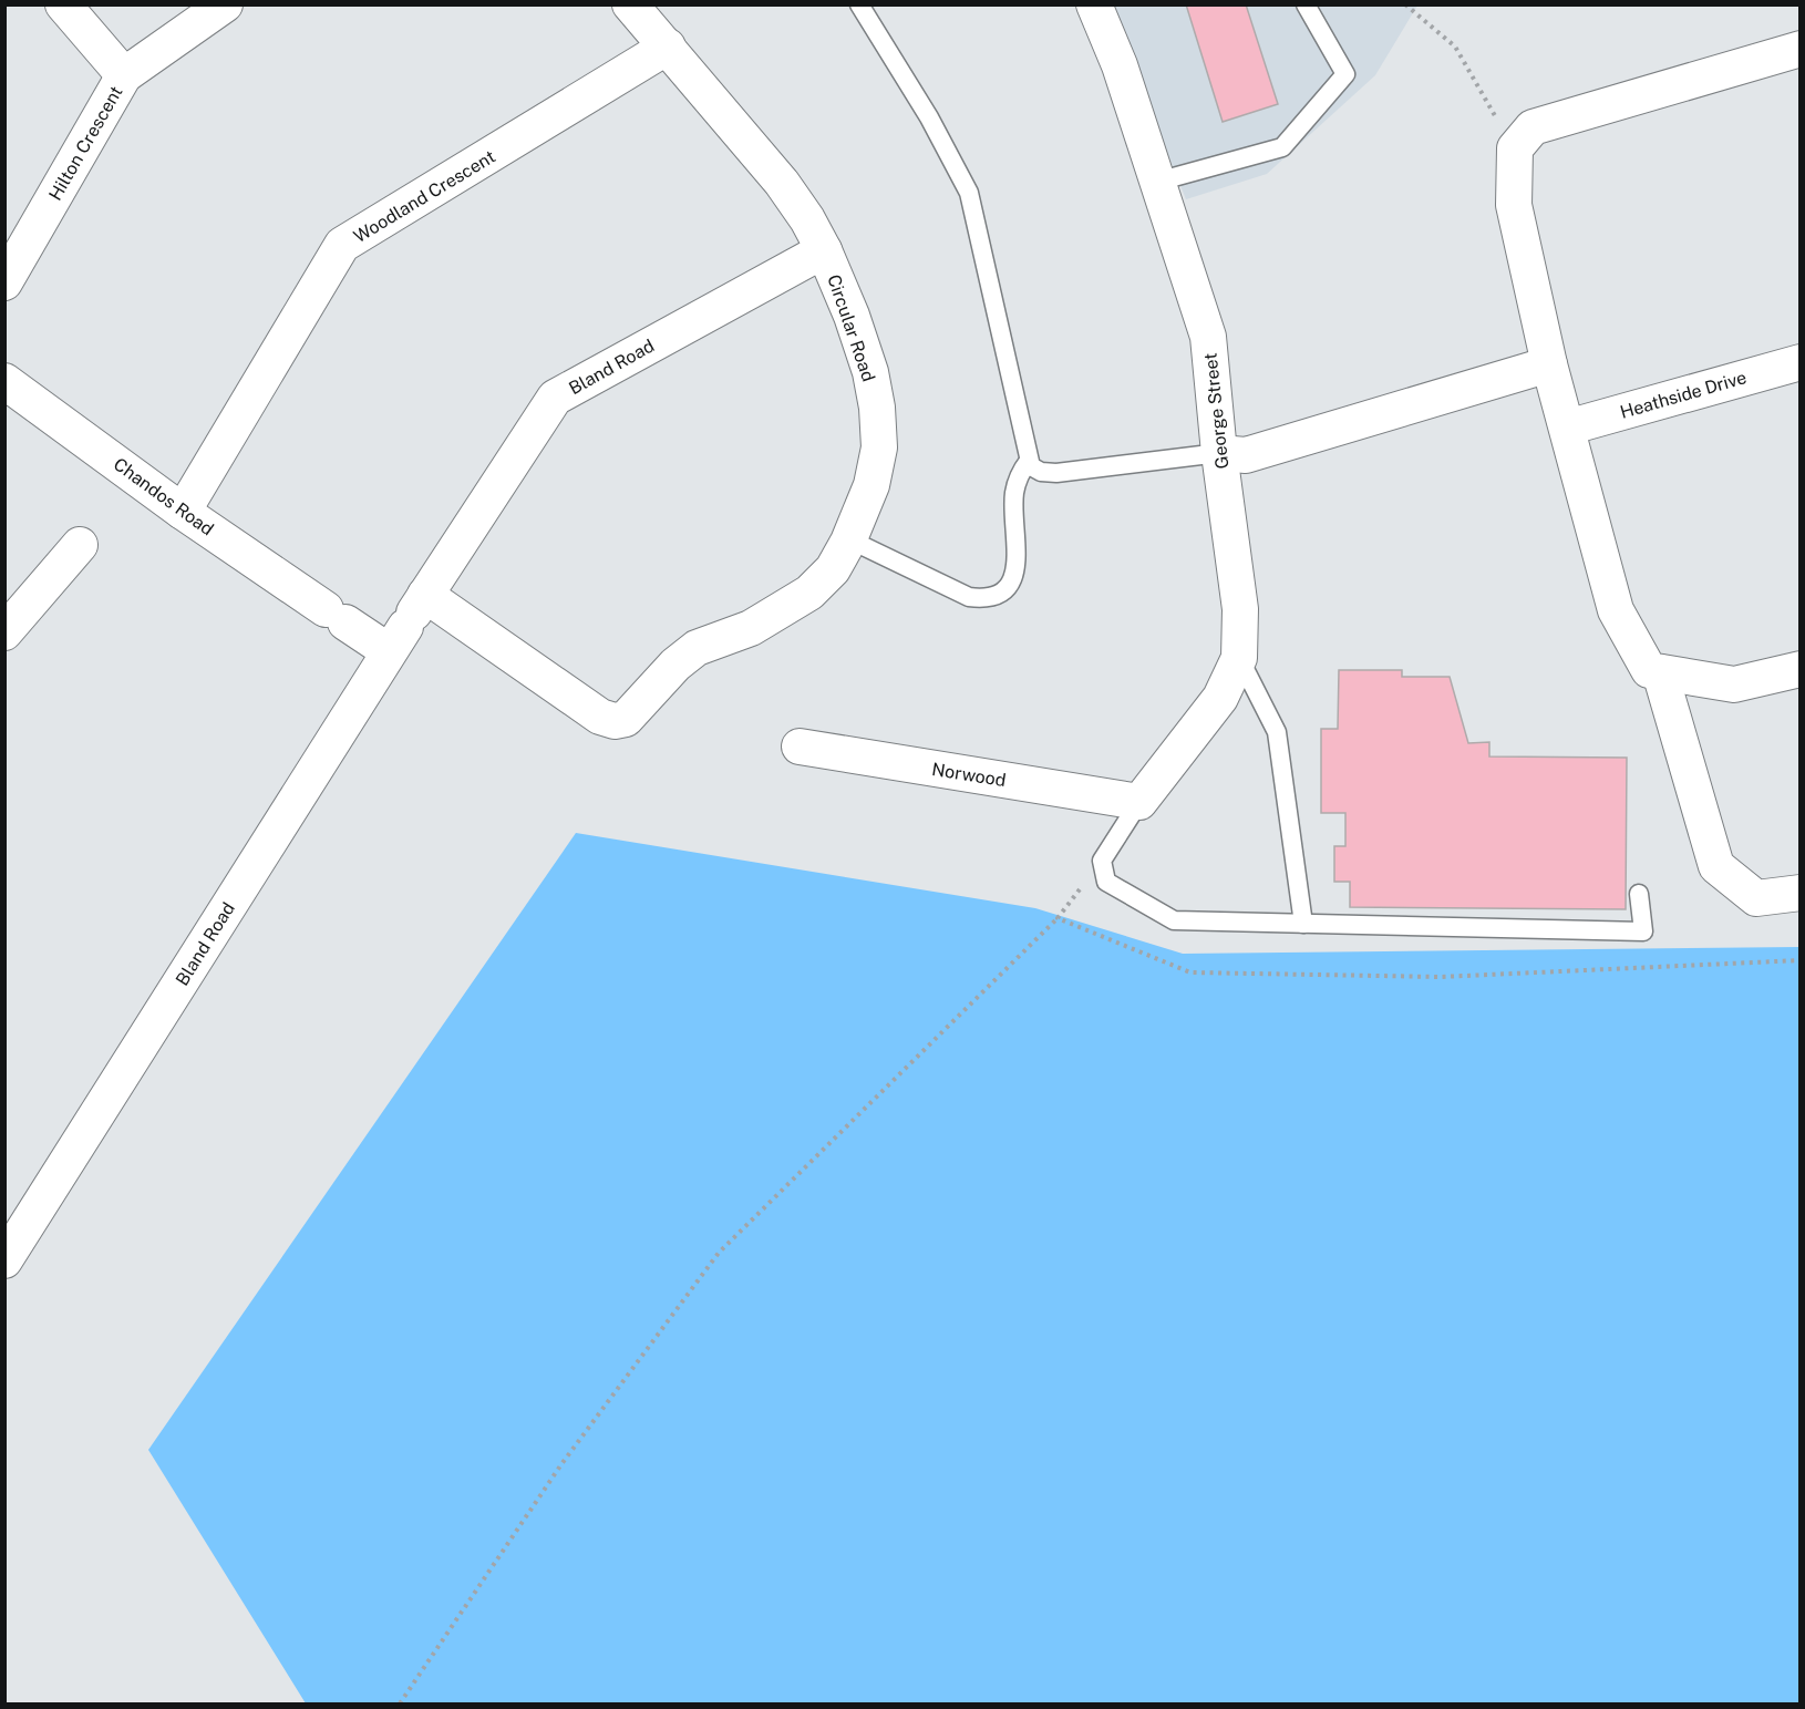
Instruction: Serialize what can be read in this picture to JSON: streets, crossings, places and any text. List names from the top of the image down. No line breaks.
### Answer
{"streets":{"street":["Hilton Crescent","Woodland Crescent","Circular Road","Bland Road","Heathside Drive","George Street","Chandos Road","Norwood"]},"crossings":[["Woodland Crescent","Circular Road"],["Woodland Crescent","Chandos Road"],["Circular Road","Bland Road"],["Circular Road","Chandos Road"],["Bland Road","Chandos Road"],["George Street","Norwood"]]}
